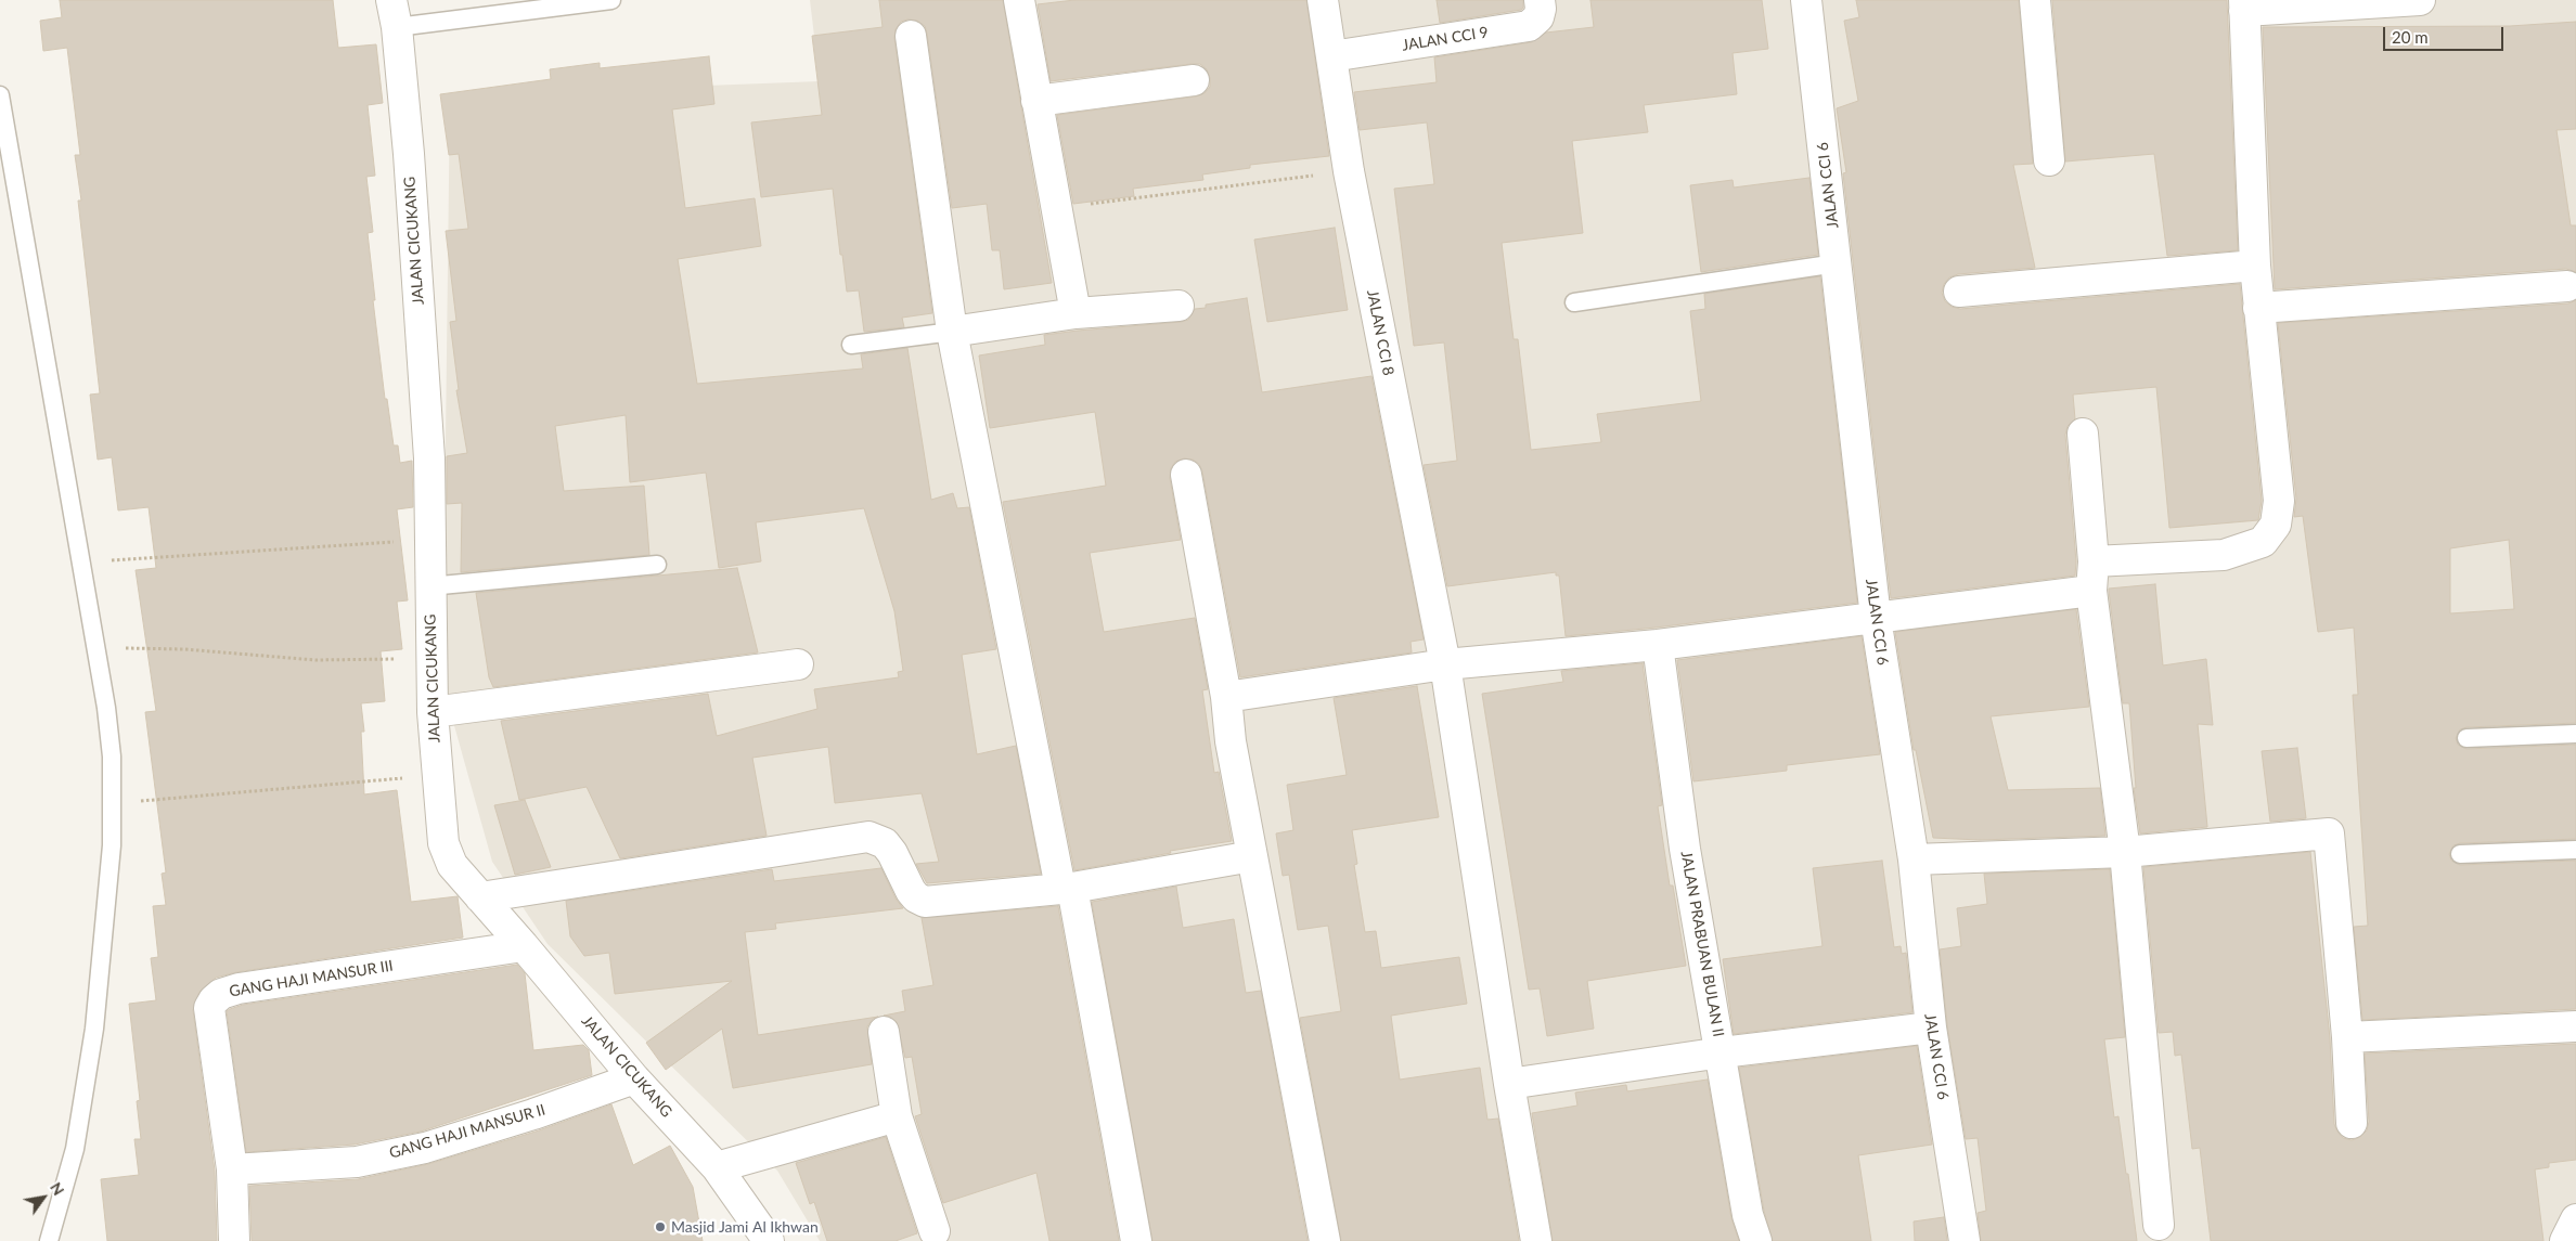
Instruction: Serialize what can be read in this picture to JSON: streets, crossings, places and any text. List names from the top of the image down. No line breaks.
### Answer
{"streets":{"street":["JALAN CCI 9","JALAN CCI 6","JALAN CICUKANG","JALAN CCI 8","JALAN PRABUAN BULAN II","GANG HAJI MANSUR III","GANG HAJI MANSUR II"]},"crossings":[["JALAN CCI 9","JALAN CCI 8"],["JALAN CICUKANG","GANG HAJI MANSUR III"],["JALAN CICUKANG","GANG HAJI MANSUR II"],["GANG HAJI MANSUR III","GANG HAJI MANSUR II"]],"places":["Masjid Jami Al Ikhwan"],"scale_bar":"20 m","north":"top right"}
